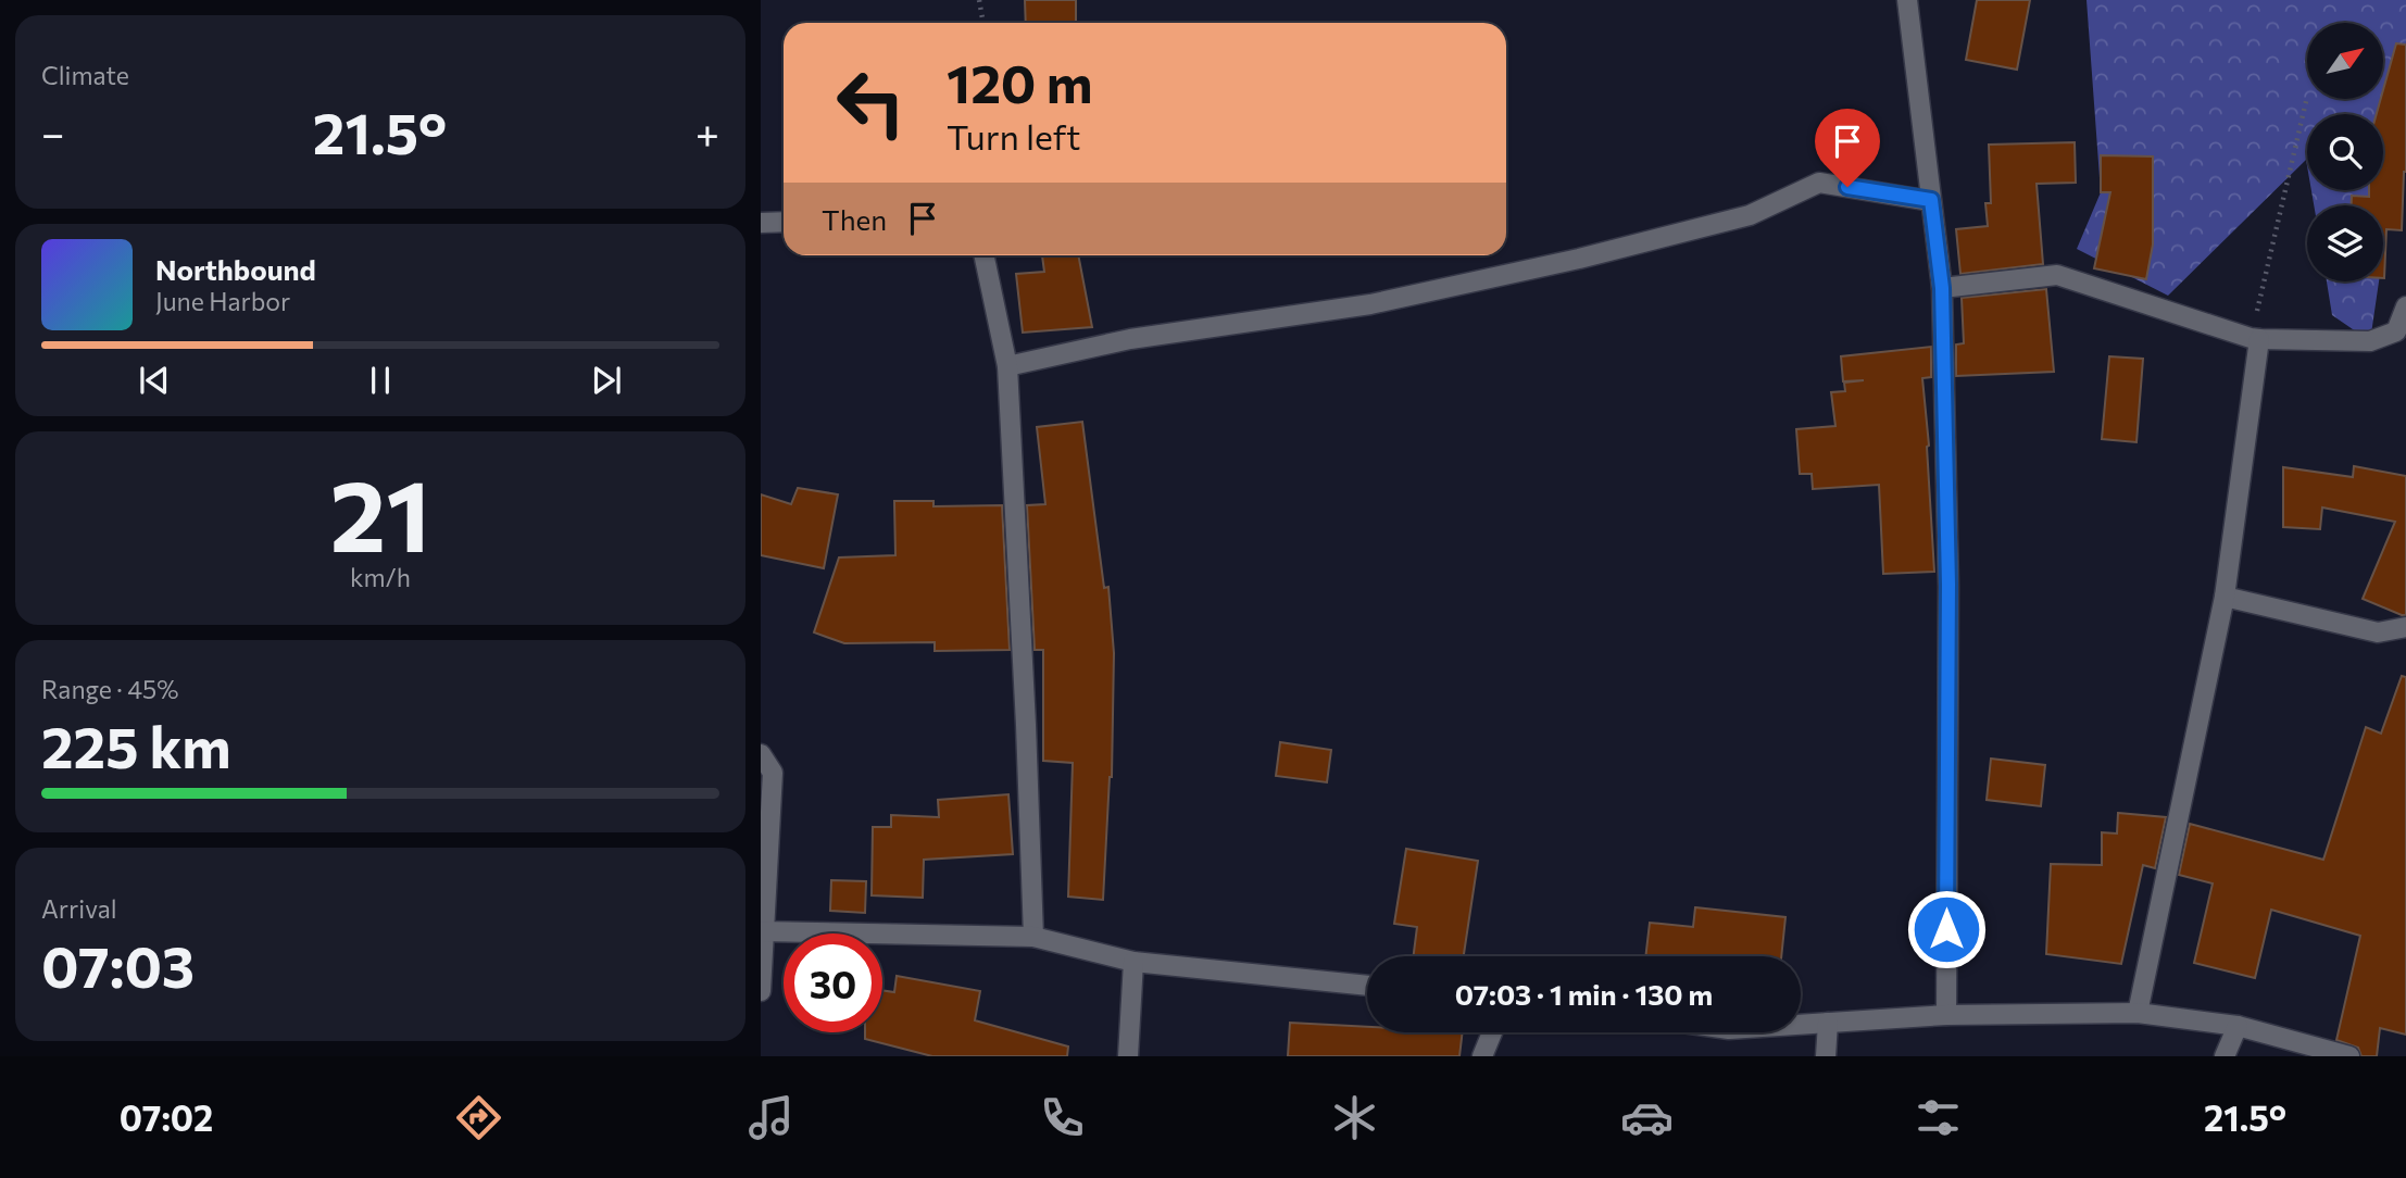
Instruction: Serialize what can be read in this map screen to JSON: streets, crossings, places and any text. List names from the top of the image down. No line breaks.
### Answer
{"north":"top right","page":{"tile":["Climate",["21","km/h"],["Range · 45%","225 km"],["Arrival","07:03"]],"turn":["120 m","Turn left"],"heat":["−","21.5°","+"],"then":"Then","song":["Northbound","June Harbor"],"limit":"30","trip":"07:03 · 1 min · 130 m","tabs":["07:02","21.5°"]}}
